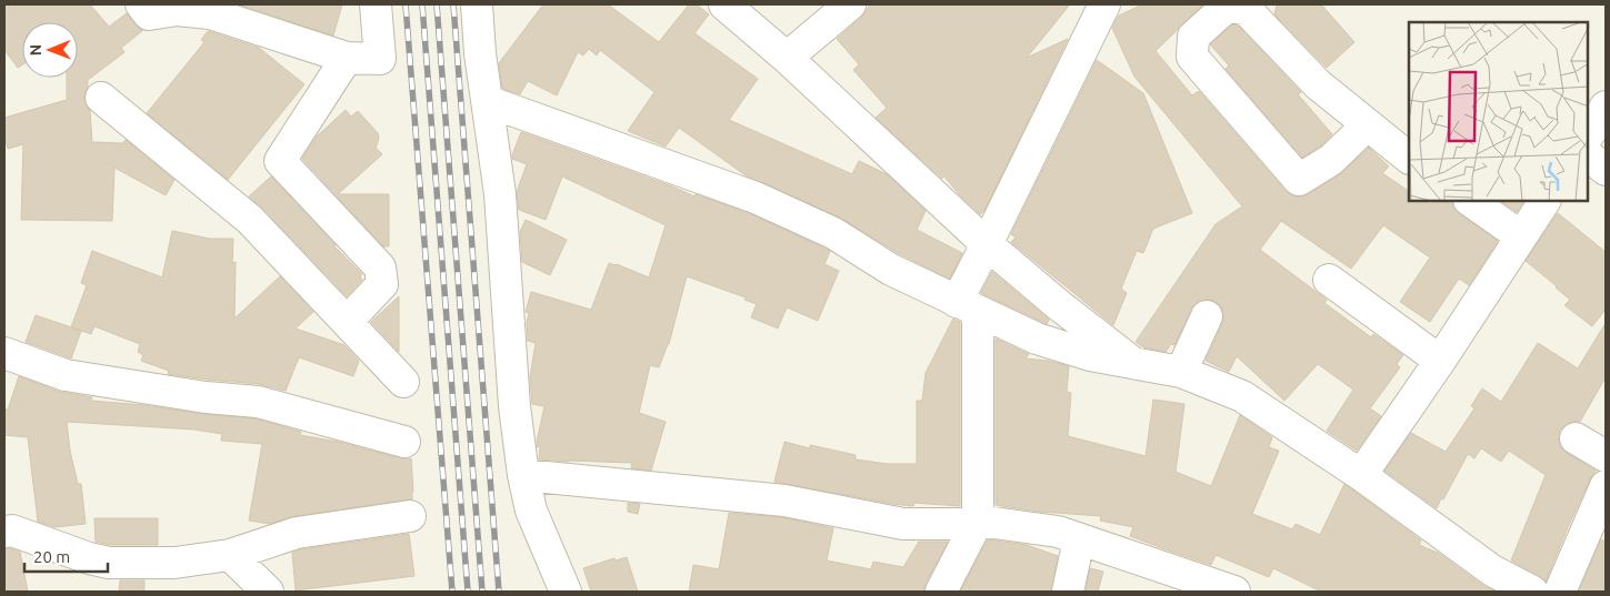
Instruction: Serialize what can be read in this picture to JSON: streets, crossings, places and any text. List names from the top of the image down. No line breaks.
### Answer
{"scale_bar":"20 m","north":"left"}
